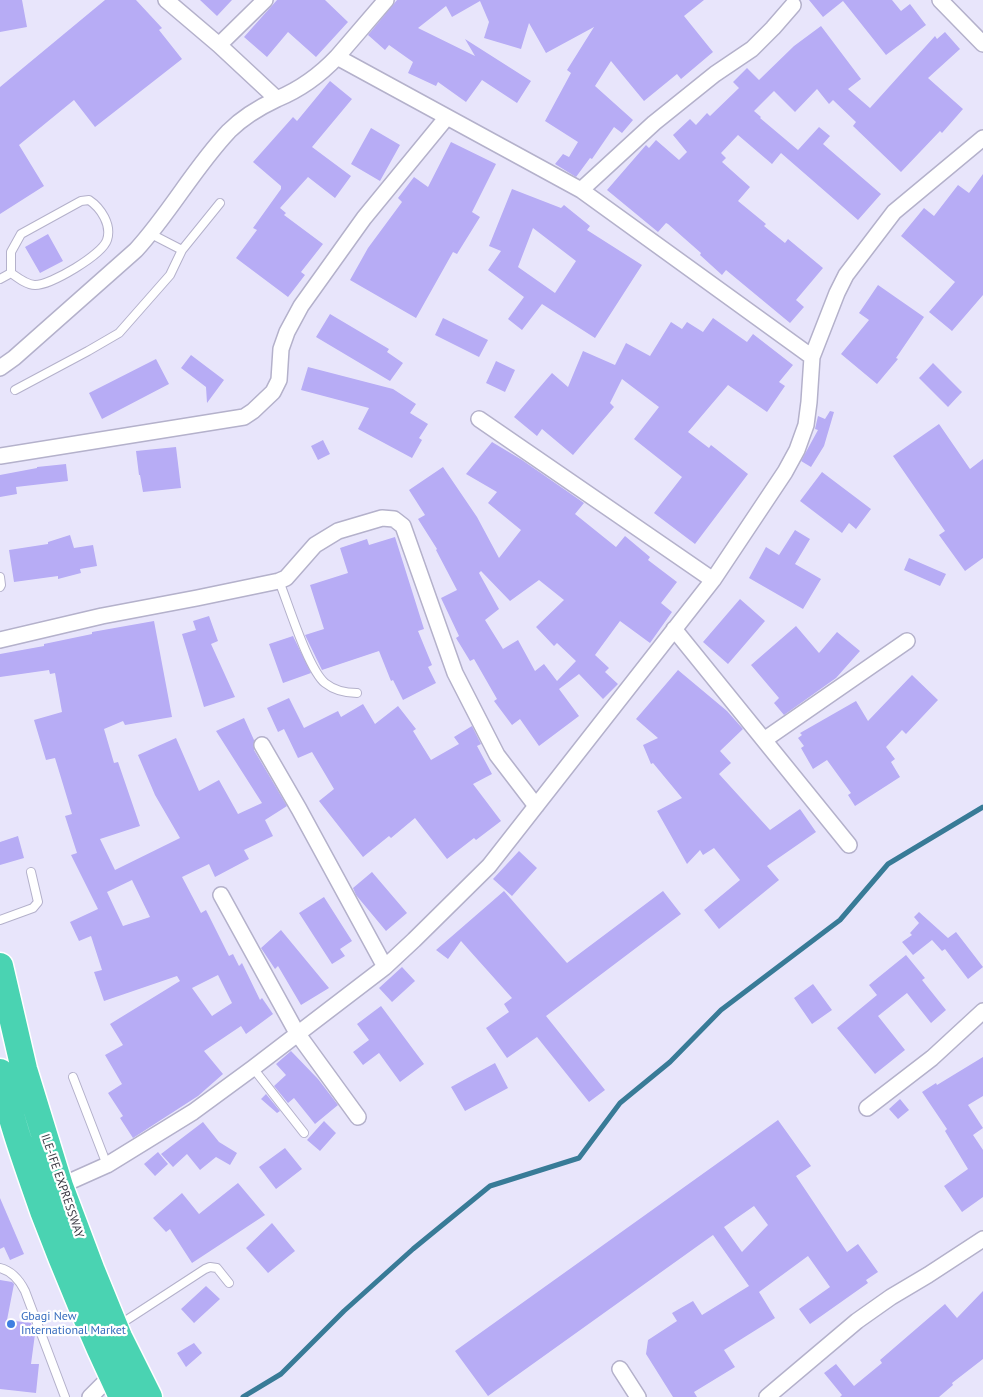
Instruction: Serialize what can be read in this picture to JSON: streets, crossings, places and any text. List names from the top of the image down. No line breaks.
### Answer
{"streets":{"highway":["ILE-IFE EXPRESSWAY"]},"places":["Gbagi New International Market"]}
